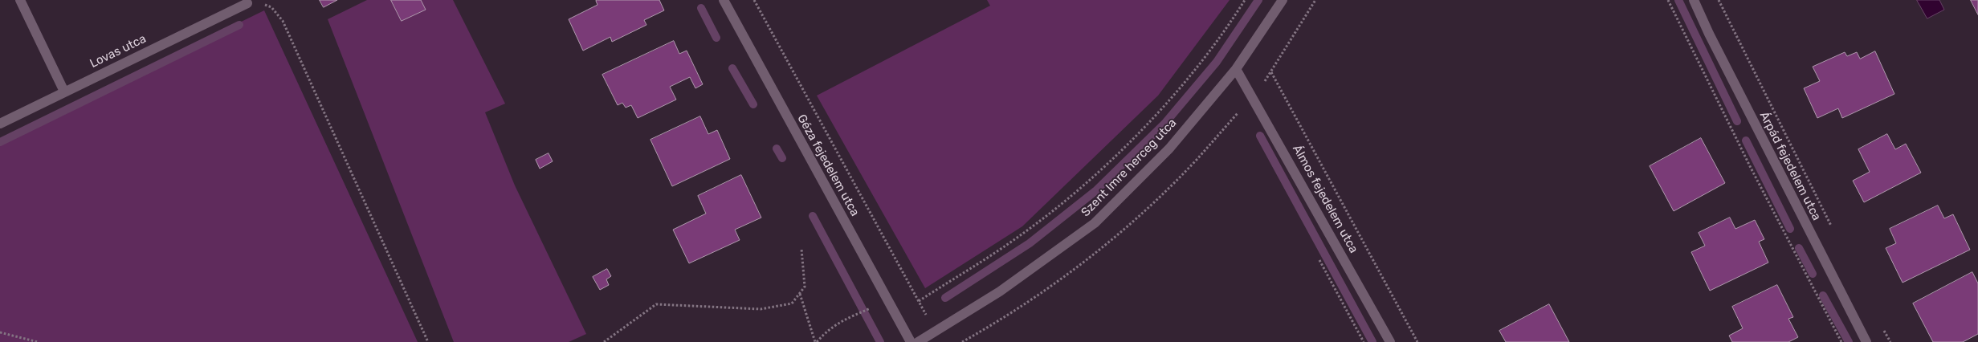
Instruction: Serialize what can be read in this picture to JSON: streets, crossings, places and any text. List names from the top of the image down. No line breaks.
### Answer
{"streets":{"street":["Lovas utca","Géza fejedelem utca","Árpád fejedelem utca","Szent Imre herceg utca","Álmos fejedelem utca"]},"crossings":[["Szent Imre herceg utca","Álmos fejedelem utca"]]}
